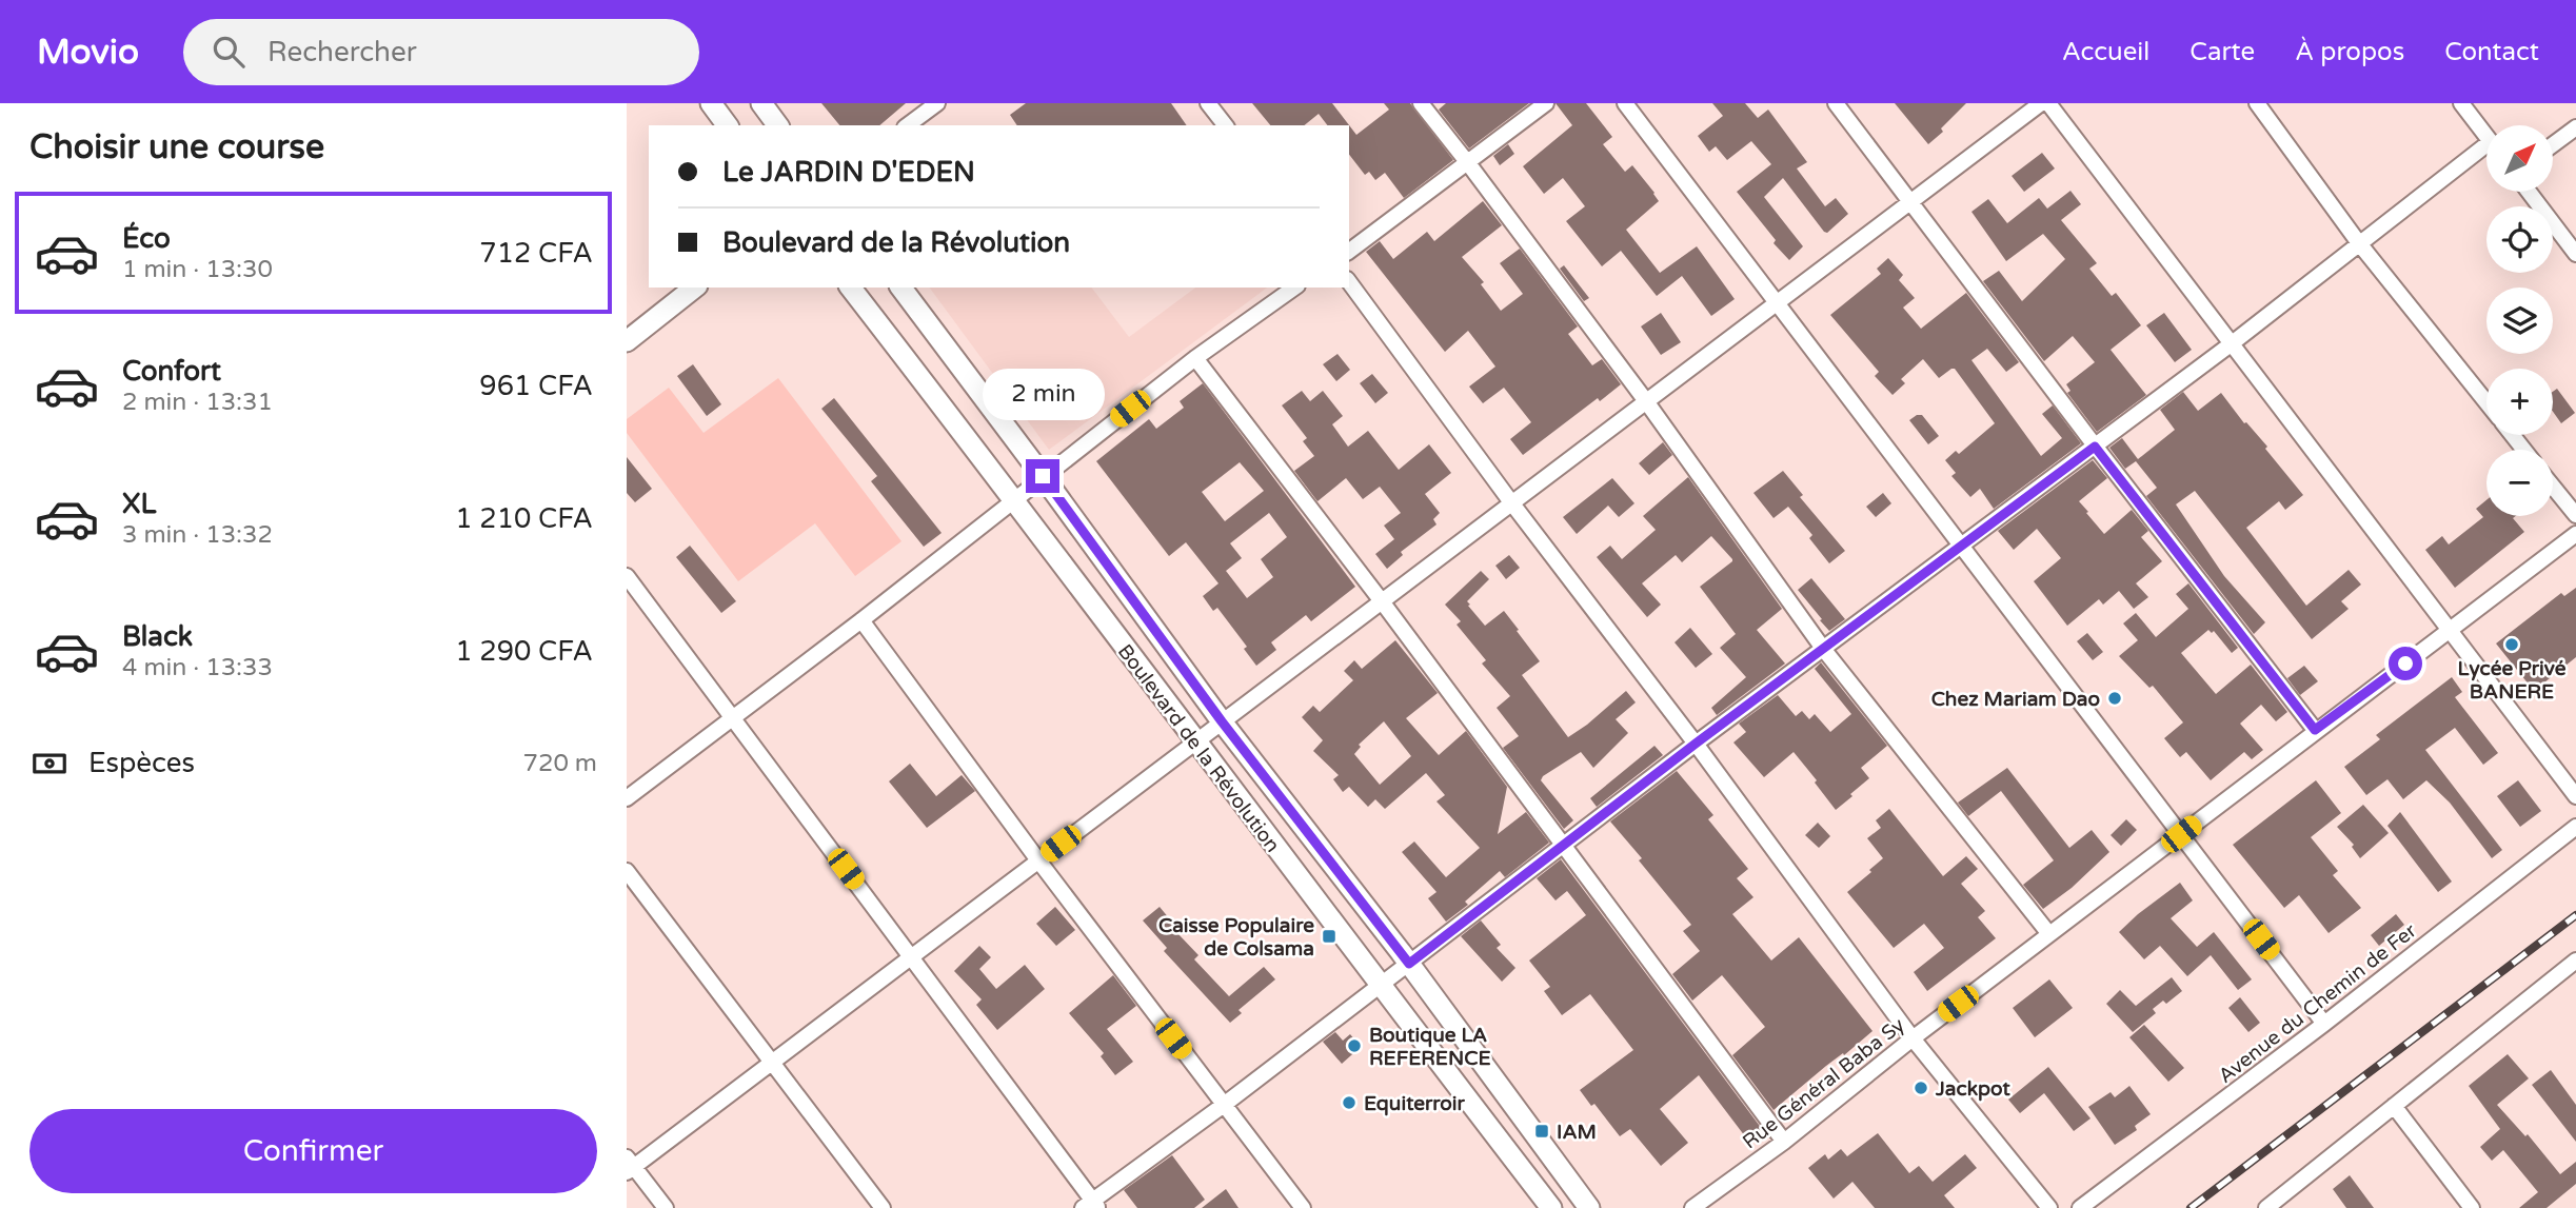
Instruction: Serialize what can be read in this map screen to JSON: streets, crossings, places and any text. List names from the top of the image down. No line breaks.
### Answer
{"streets":{"main road":["Boulevard de la Révolution"],"street":["Avenue du Chemin de Fer","Rue Général Baba Sy"]},"places":{"other":["Lycée Privé BANERE","Chez Mariam Dao","Boutique LA REFERENCE","Jackpot","Equiterroir"],"transit":["Caisse Populaire de Colsama","IAM"]},"north":"top right","page":{"header":"Movio","search":"Rechercher","nav":["Accueil","Carte","À propos","Contact"],"heading":"Choisir une course","map_buttons":["+","−"],"banner":["Le JARDIN D'EDEN","Boulevard de la Révolution"],"list":[{"name":"Éco","note":"1 min · 13:30","value":"712 CFA"},{"name":"Confort","note":"2 min · 13:31","value":"961 CFA"},{"name":"XL","note":"3 min · 13:32","value":"1 210 CFA"},{"name":"Black","note":"4 min · 13:33","value":"1 290 CFA"}],"bubble":"2 min","pay":["Espèces","720 m"],"buttons":"Confirmer"}}
